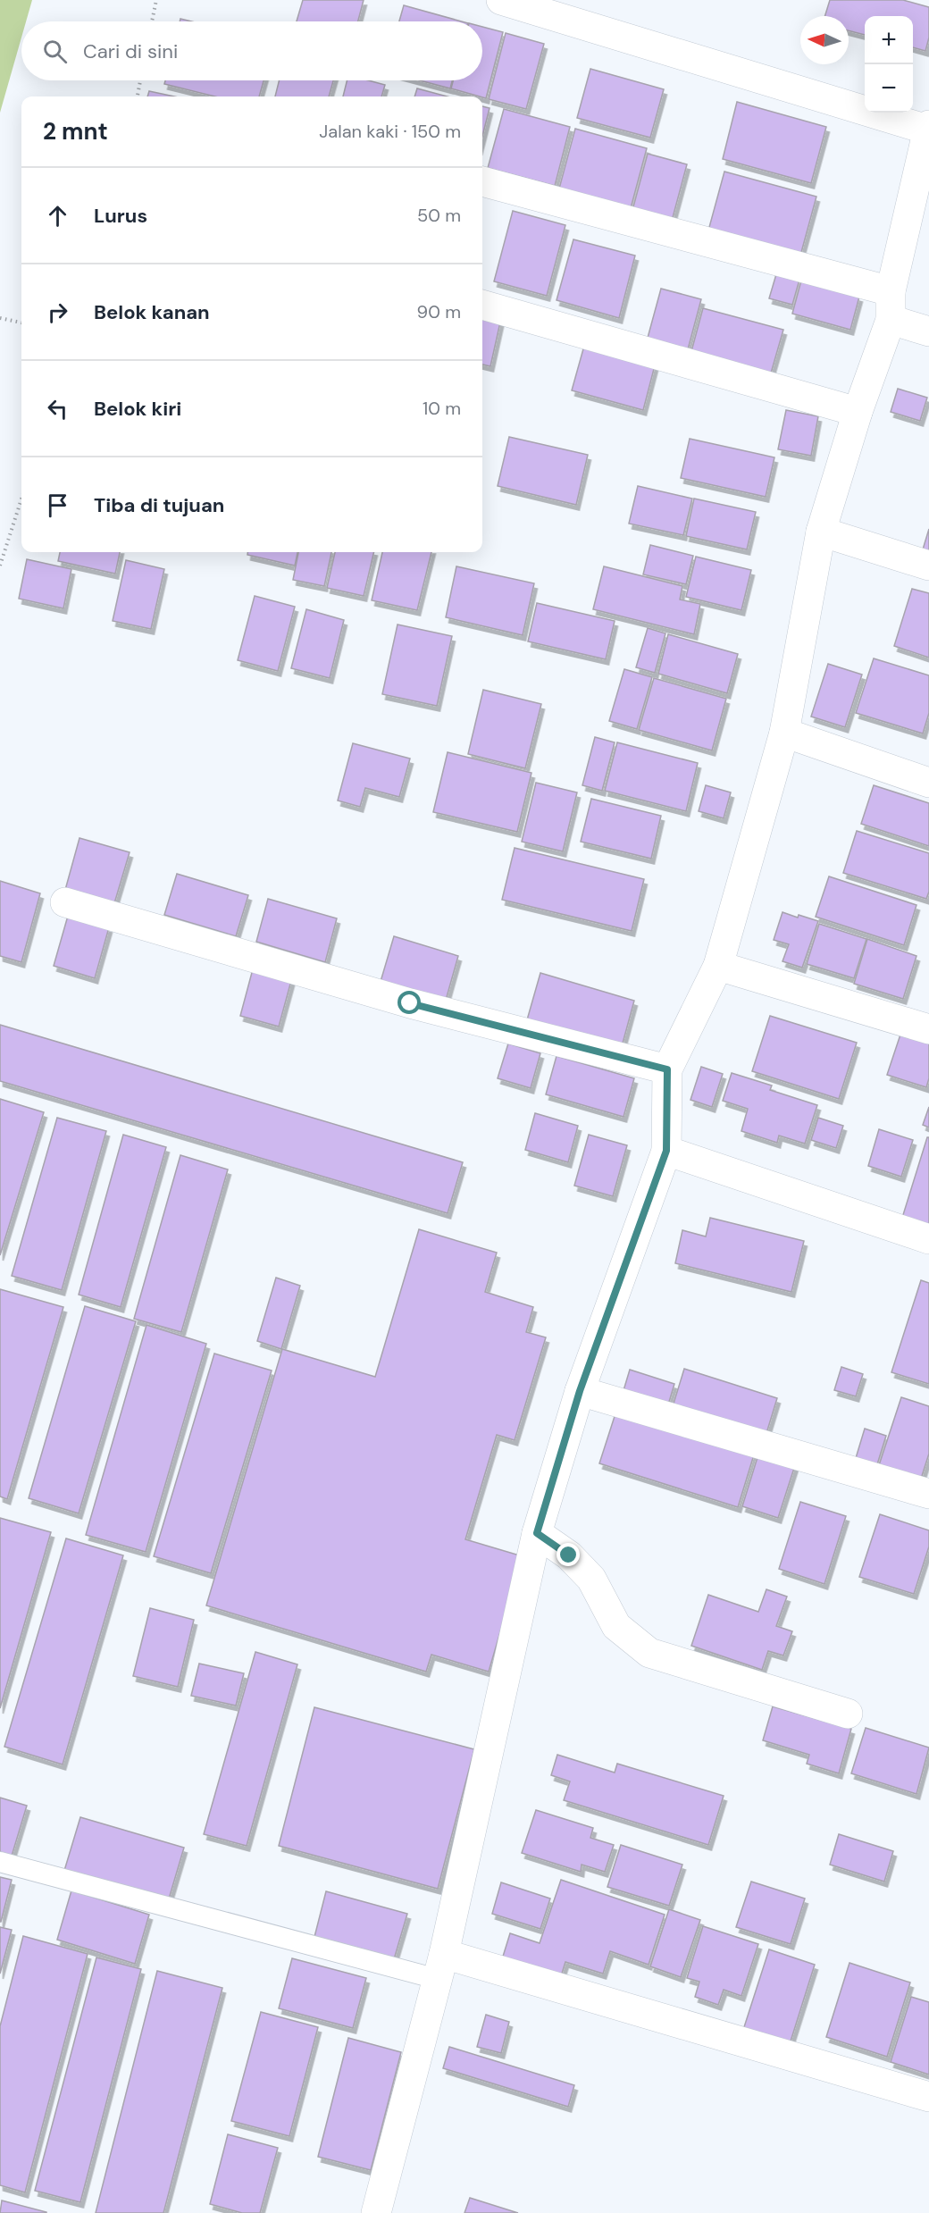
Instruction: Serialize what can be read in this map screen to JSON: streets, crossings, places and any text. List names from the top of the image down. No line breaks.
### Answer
{"north":"left","page":{"map_buttons":["+","−"],"search":"Cari di sini","heading":["2 mnt","Jalan kaki · 150 m"],"list":[["Lurus","50 m"],["Belok kanan","90 m"],["Belok kiri","10 m"],"Tiba di tujuan"]}}
